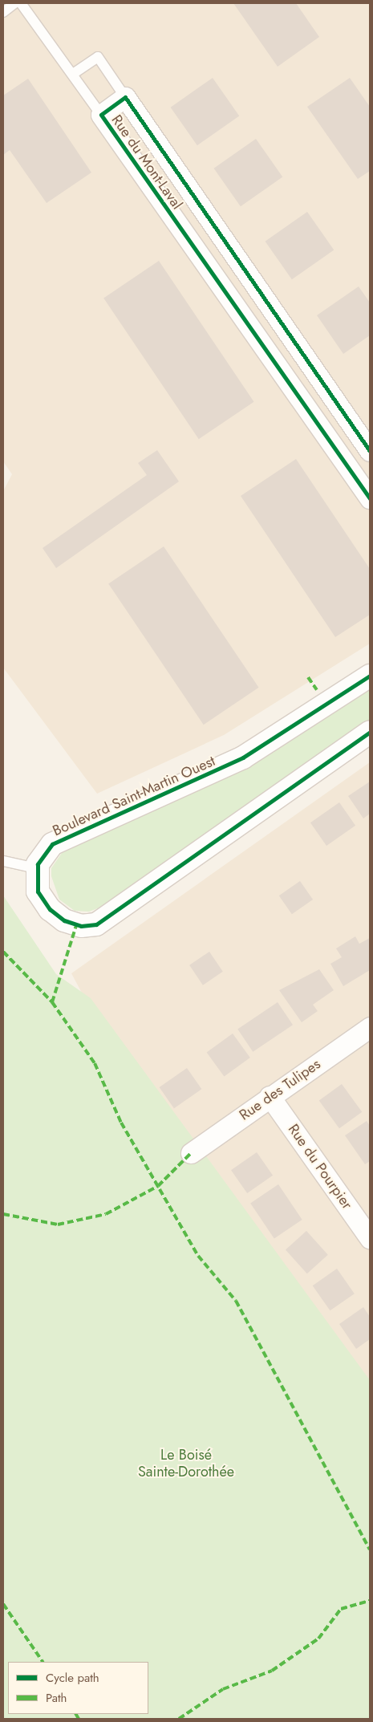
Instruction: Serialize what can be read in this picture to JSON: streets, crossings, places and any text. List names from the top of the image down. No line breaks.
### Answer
{"streets":{"street":["Rue du Mont-Laval","Boulevard Saint-Martin Ouest","Rue des Tulipes","Rue du Pourpier"]},"crossings":[["Rue des Tulipes","Rue du Pourpier"]],"parks":["Le Boisé Sainte-Dorothée"],"legend":["Cycle path","Path"]}
